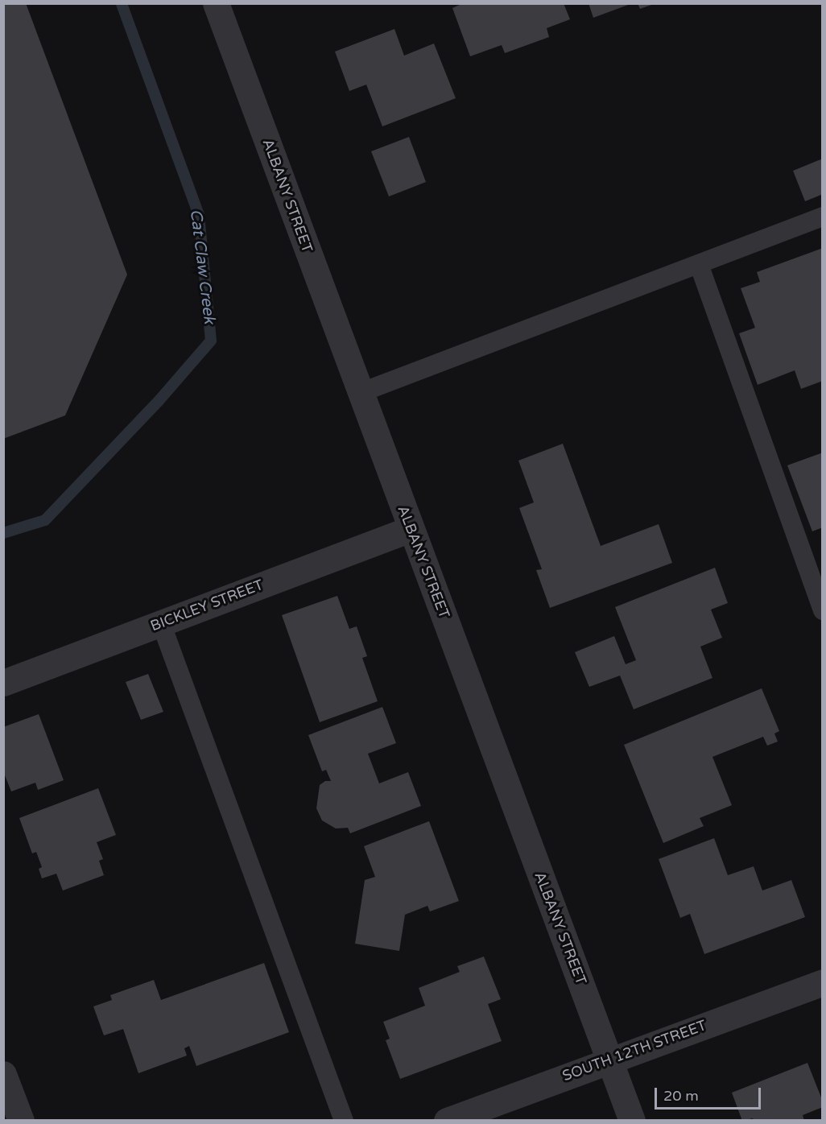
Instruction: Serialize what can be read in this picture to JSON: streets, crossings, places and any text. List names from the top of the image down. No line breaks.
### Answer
{"streets":{"street":["ALBANY STREET","BICKLEY STREET","SOUTH 12TH STREET"]},"crossings":[["ALBANY STREET","BICKLEY STREET"],["ALBANY STREET","SOUTH 12TH STREET"]],"water":["Cat Claw Creek"],"scale_bar":"20 m"}
